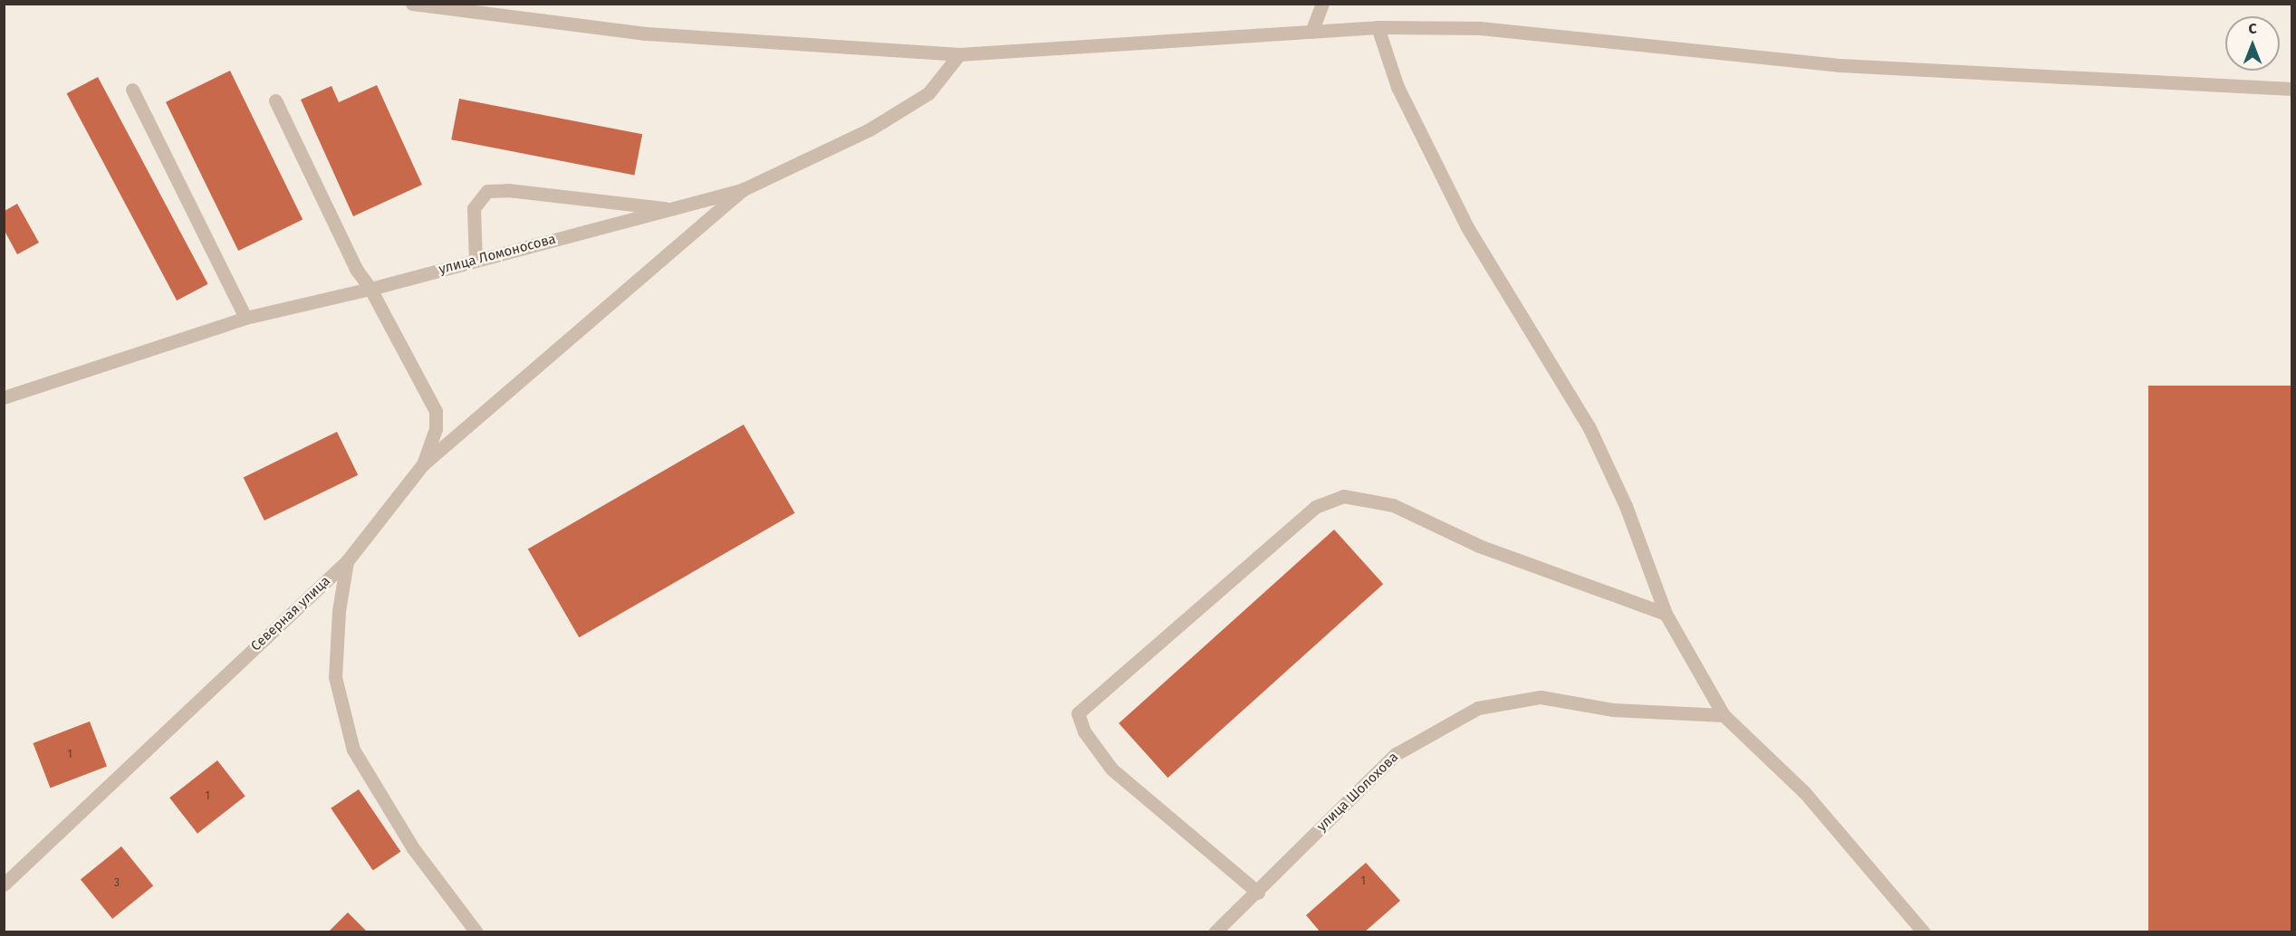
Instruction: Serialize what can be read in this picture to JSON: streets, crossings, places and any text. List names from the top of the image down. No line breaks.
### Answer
{"streets":{"street":["улица Ломоносова","Северная улица","улица Шолохова"]},"crossings":[["улица Ломоносова","Северная улица"]],"house_numbers":["1","1","1","3"],"north":"top"}
